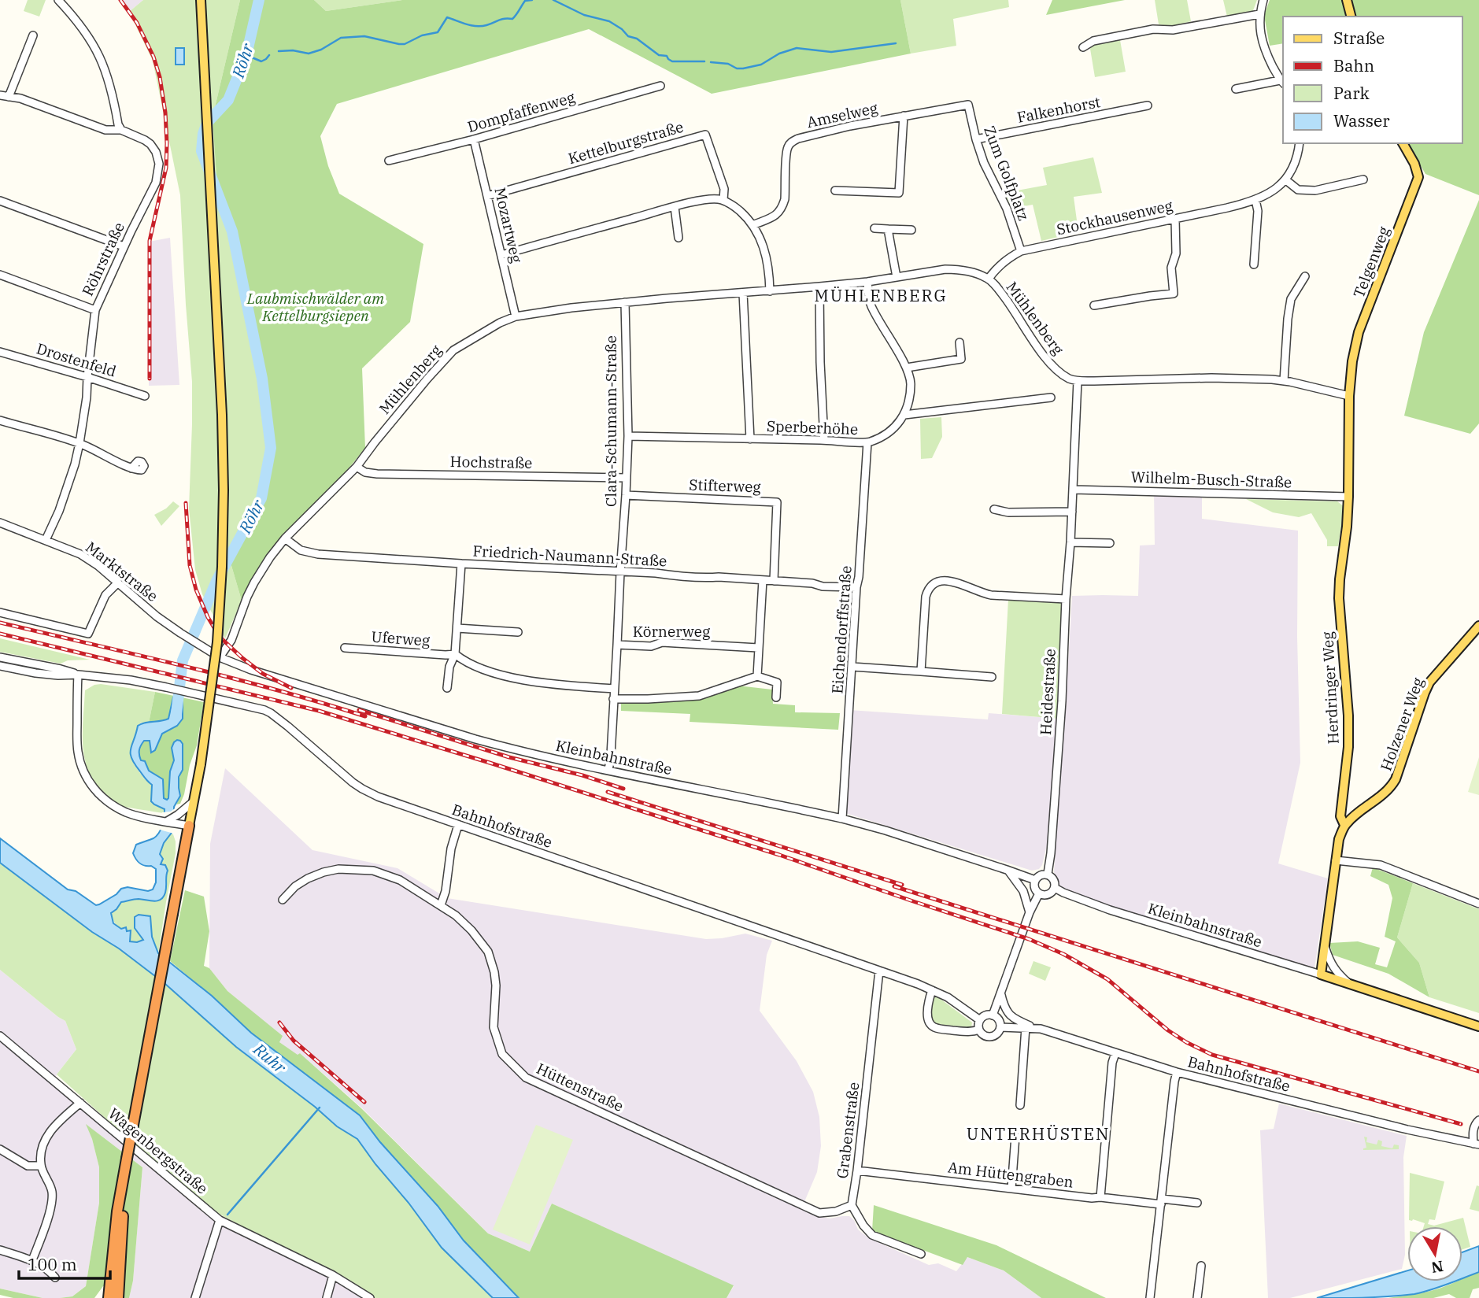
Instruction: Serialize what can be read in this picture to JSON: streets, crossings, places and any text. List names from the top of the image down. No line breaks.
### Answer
{"streets":{"main road":["Telgenweg","Herdringer Weg","Holzener Weg","Kleinbahnstraße"],"street":["Falkenhorst","Dompfaffenweg","Amselweg","Kettelburgstraße","Zum Golfplatz","Stockhausenweg","Mozartweg","Röhrstraße","Mühlenberg","Drostenfeld","Clara-Schumann-Straße","Sperberhöhe","Hochstraße","Wilhelm-Busch-Straße","Stifterweg","Friedrich-Naumann-Straße","Marktstraße","Eichendorffstraße","Körnerweg","Uferweg","Heidestraße","Bahnhofstraße","Hüttenstraße","Grabenstraße","Wagenbergstraße","Am Hüttengraben"]},"crossings":[["Falkenhorst","Zum Golfplatz"],["Dompfaffenweg","Mozartweg"],["Amselweg","Zum Golfplatz"],["Kettelburgstraße","Mozartweg"],["Zum Golfplatz","Stockhausenweg"],["Stockhausenweg","Mühlenberg"],["Mozartweg","Mühlenberg"],["Röhrstraße","Drostenfeld"],["Röhrstraße","Marktstraße"],["Telgenweg","Herdringer Weg"],["Mühlenberg","Clara-Schumann-Straße"],["Mühlenberg","Hochstraße"],["Mühlenberg","Friedrich-Naumann-Straße"],["Mühlenberg","Marktstraße"],["Mühlenberg","Heidestraße"],["Mühlenberg","Kleinbahnstraße"],["Clara-Schumann-Straße","Sperberhöhe"],["Clara-Schumann-Straße","Hochstraße"],["Clara-Schumann-Straße","Stifterweg"],["Clara-Schumann-Straße","Friedrich-Naumann-Straße"],["Clara-Schumann-Straße","Körnerweg"],["Clara-Schumann-Straße","Kleinbahnstraße"],["Sperberhöhe","Eichendorffstraße"],["Wilhelm-Busch-Straße","Herdringer Weg"],["Wilhelm-Busch-Straße","Heidestraße"],["Stifterweg","Friedrich-Naumann-Straße"],["Friedrich-Naumann-Straße","Eichendorffstraße"],["Marktstraße","Kleinbahnstraße"],["Eichendorffstraße","Kleinbahnstraße"],["Herdringer Weg","Holzener Weg"],["Herdringer Weg","Kleinbahnstraße"],["Heidestraße","Kleinbahnstraße"],["Bahnhofstraße","Grabenstraße"],["Hüttenstraße","Grabenstraße"],["Grabenstraße","Am Hüttengraben"]],"districts":["MÜHLENBERG","UNTERHÜSTEN"],"water":["Röhr","Ruhr"],"parks":["Laubmischwälder am Kettelburgsiepen"],"legend":["Straße","Bahn","Park","Wasser"],"scale_bar":"100 m","north":"bottom"}
